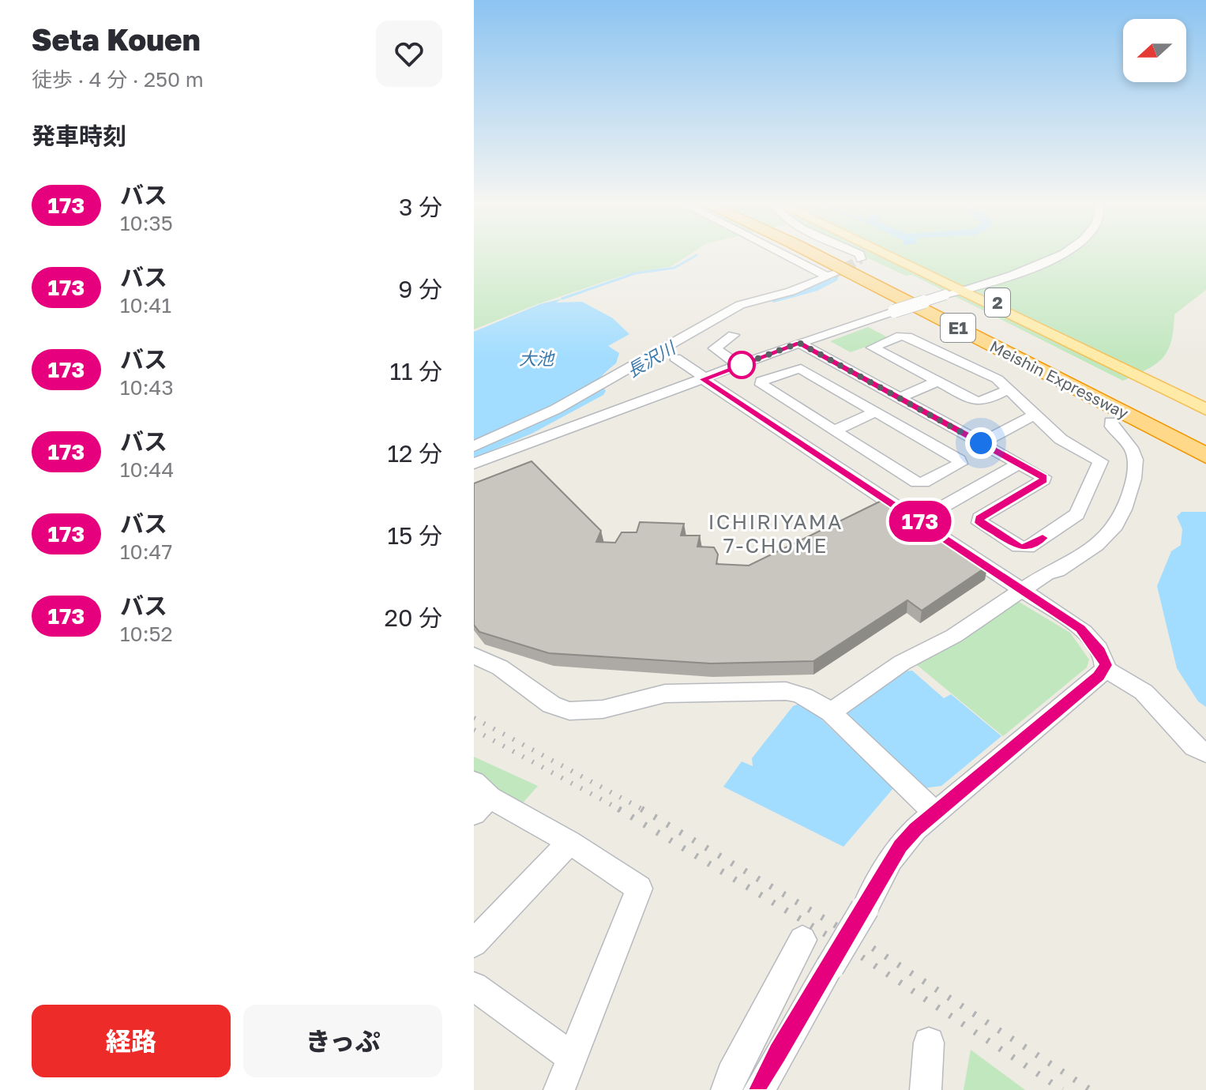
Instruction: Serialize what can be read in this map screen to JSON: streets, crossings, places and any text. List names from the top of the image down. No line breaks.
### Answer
{"streets":{"highway":["E1","Meishin Expressway"],"main road":["2"]},"districts":["ICHIRIYAMA 7-CHOME"],"water":["大池","長沢川"],"lines":["bus line 173"],"north":"left","page":{"heading":[["Seta Kouen","徒歩 · 4 分 · 250 m"],"発車時刻"],"on_map":"173","list":[{"mark":"173","name":"バス","note":"10:35","value":"3 分"},{"mark":"173","name":"バス","note":"10:41","value":"9 分"},{"mark":"173","name":"バス","note":"10:43","value":"11 分"},{"mark":"173","name":"バス","note":"10:44","value":"12 分"},{"mark":"173","name":"バス","note":"10:47","value":"15 分"},{"mark":"173","name":"バス","note":"10:52","value":"20 分"}],"buttons":["経路","きっぷ"]}}
